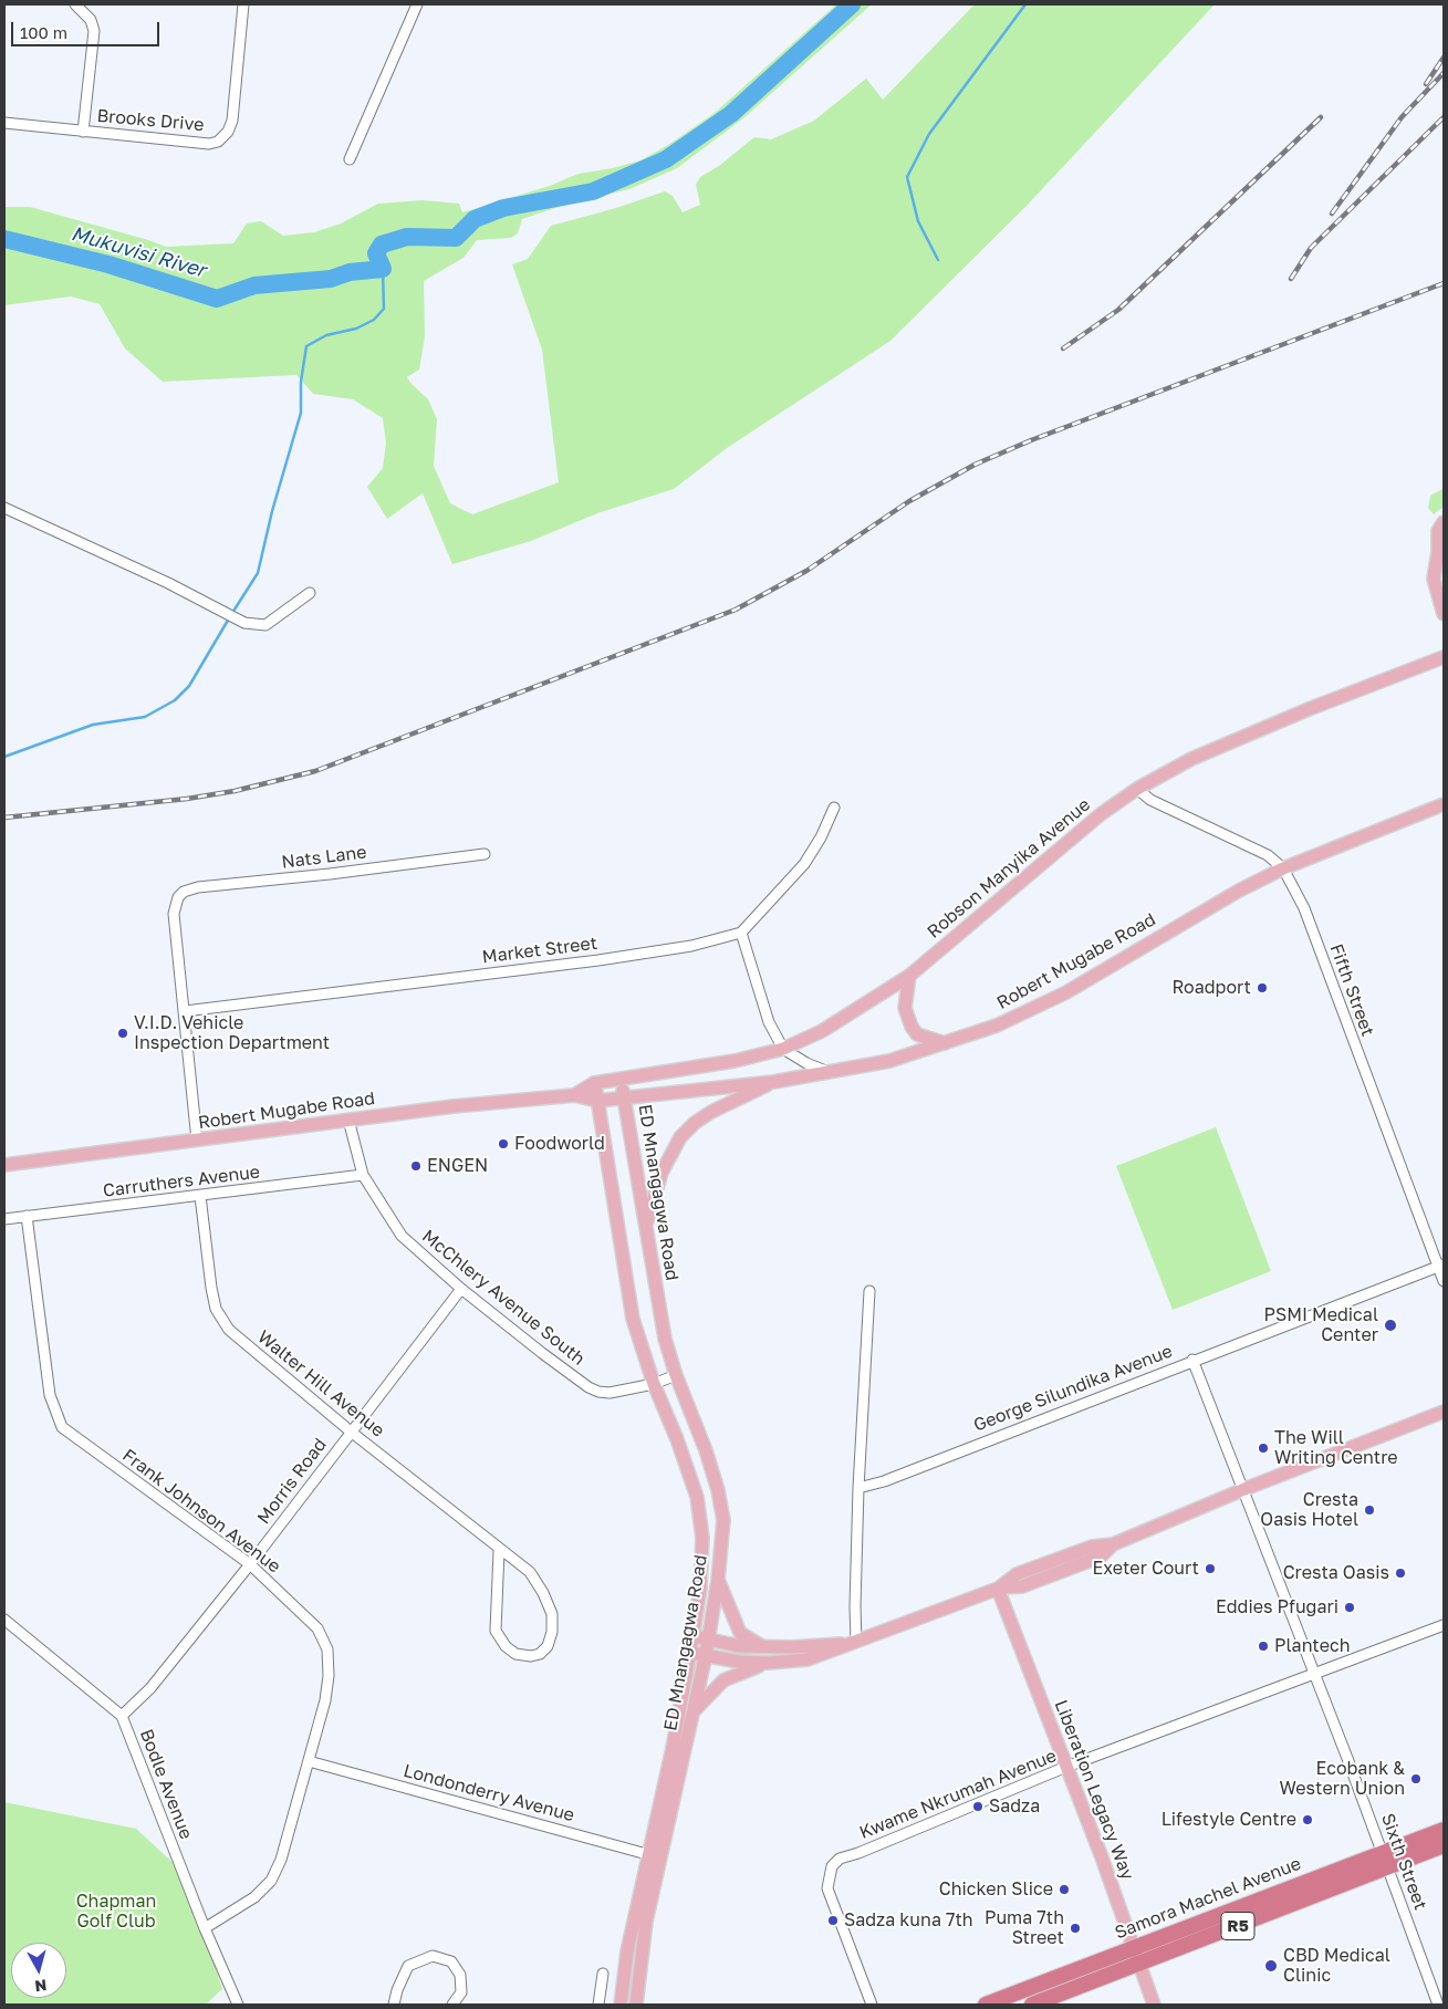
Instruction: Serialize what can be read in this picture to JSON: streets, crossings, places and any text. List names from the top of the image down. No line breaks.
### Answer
{"streets":{"highway":["Samora Machel Avenue","R5"],"main road":["Robson Manyika Avenue","Robert Mugabe Road","ED Mnangagwa Road","Liberation Legacy Way"],"street":["Brooks Drive","Nats Lane","Market Street","Fifth Street","Carruthers Avenue","McChlery Avenue South","Walter Hill Avenue","George Silundika Avenue","Morris Road","Frank Johnson Avenue","Bodle Avenue","Londonderry Avenue","Kwame Nkrumah Avenue","Sixth Street"]},"crossings":[["Nats Lane","Market Street"],["Robson Manyika Avenue","Robert Mugabe Road"],["Robson Manyika Avenue","Fifth Street"],["Robson Manyika Avenue","ED Mnangagwa Road"],["Robert Mugabe Road","Fifth Street"],["Robert Mugabe Road","ED Mnangagwa Road"],["Robert Mugabe Road","McChlery Avenue South"],["Fifth Street","George Silundika Avenue"],["Carruthers Avenue","McChlery Avenue South"],["Carruthers Avenue","Walter Hill Avenue"],["Carruthers Avenue","Frank Johnson Avenue"],["ED Mnangagwa Road","McChlery Avenue South"],["ED Mnangagwa Road","Londonderry Avenue"],["McChlery Avenue South","Morris Road"],["Walter Hill Avenue","Morris Road"],["George Silundika Avenue","Sixth Street"],["Morris Road","Frank Johnson Avenue"],["Morris Road","Bodle Avenue"],["Frank Johnson Avenue","Bodle Avenue"],["Frank Johnson Avenue","Londonderry Avenue"],["Liberation Legacy Way","Kwame Nkrumah Avenue"],["Liberation Legacy Way","Samora Machel Avenue"],["Kwame Nkrumah Avenue","Sixth Street"],["Sixth Street","Samora Machel Avenue"]],"water":["Mukuvisi River"],"parks":["Chapman Golf Club"],"places":["Roadport","V.I.D. Vehicle Inspection Department","Foodworld","ENGEN","PSMI Medical Center","The Will Writing Centre","Cresta Oasis Hotel","Exeter Court","Cresta Oasis","Eddies Pfugari","Plantech","Ecobank & Western Union","Sadza","Lifestyle Centre","Chicken Slice","Sadza kuna 7th","Puma 7th Street","CBD Medical Clinic"],"scale_bar":"100 m","north":"bottom"}
